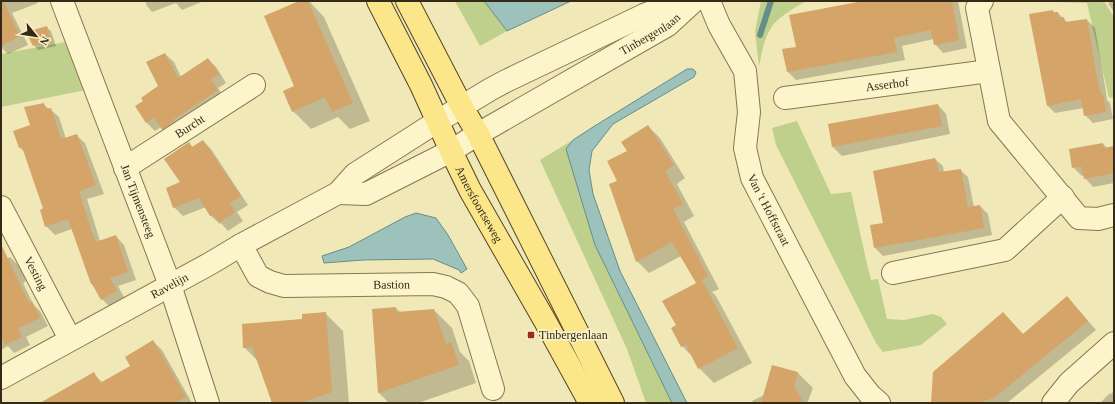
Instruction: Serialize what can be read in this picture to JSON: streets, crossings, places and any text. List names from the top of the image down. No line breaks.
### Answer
{"streets":{"main road":["Amersfoortseweg"],"street":["Tinbergenlaan","Asserhof","Burcht","Jan Tijmensteeg","Van 't Hoffstraat","Vesting","Ravelijn","Bastion"]},"crossings":[["Tinbergenlaan","Amersfoortseweg"],["Tinbergenlaan","Ravelijn"],["Burcht","Jan Tijmensteeg"],["Jan Tijmensteeg","Ravelijn"],["Amersfoortseweg","Ravelijn"],["Vesting","Ravelijn"],["Ravelijn","Bastion"]],"places":{"transit":["Tinbergenlaan"]},"north":"bottom right"}
